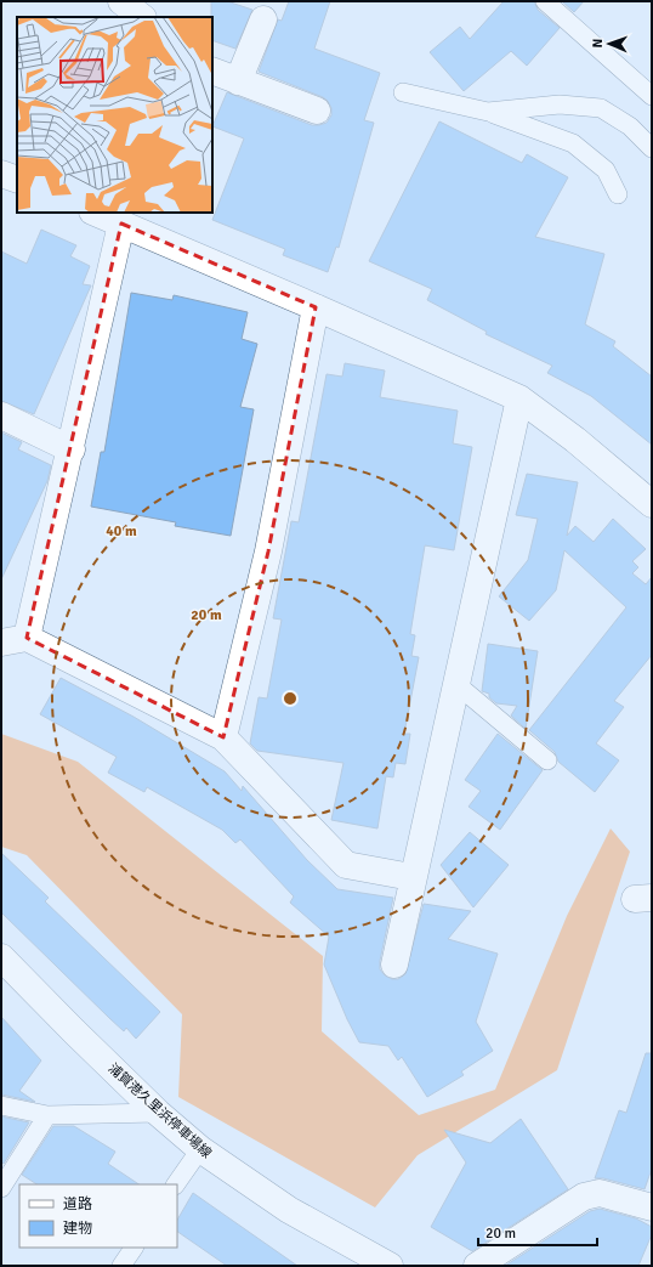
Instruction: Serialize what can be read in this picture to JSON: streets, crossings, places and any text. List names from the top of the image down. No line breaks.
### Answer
{"streets":{"street":["浦賀港久里浜停車場線"]},"legend":["道路","建物"],"scale_bar":"20 m","north":"left","rings":["40 m","20 m"]}
